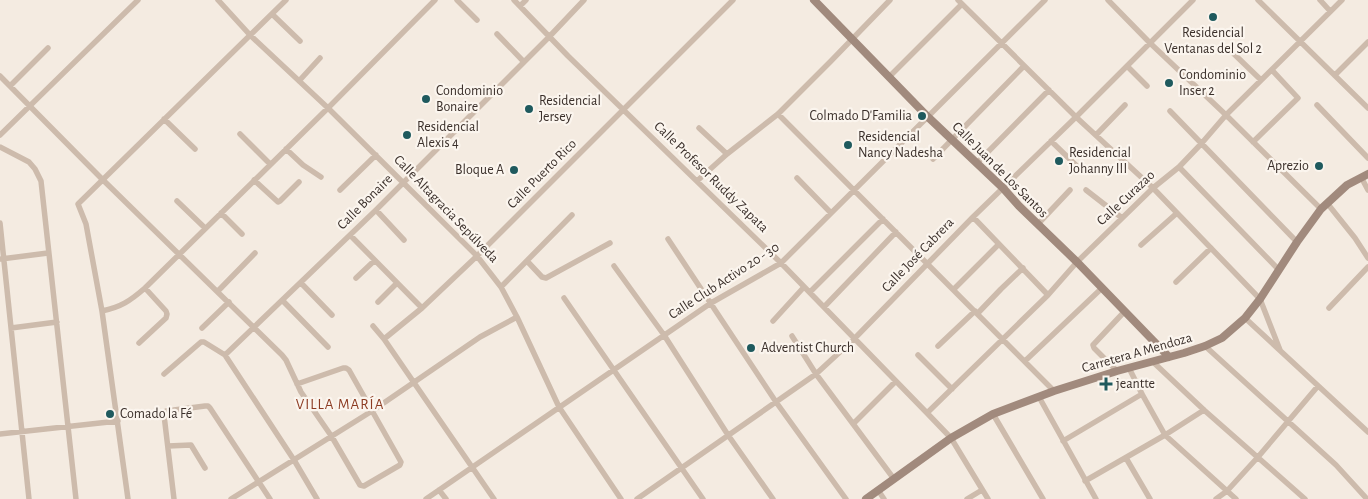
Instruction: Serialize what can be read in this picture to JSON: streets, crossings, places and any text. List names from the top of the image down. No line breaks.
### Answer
{"streets":{"street":["Calle Juan de Los Santos","Calle Puerto Rico","Calle Profesor Ruddy Zapata","Calle Curazao","Calle Bonaire","Calle Altagracia Sepúlveda","Calle José Cabrera","Calle Club Activo 20 - 30","Carretera A Mendoza"]},"crossings":[["Calle Juan de Los Santos","Calle Curazao"],["Calle Juan de Los Santos","Calle José Cabrera"],["Calle Juan de Los Santos","Calle Club Activo 20 - 30"],["Calle Juan de Los Santos","Carretera A Mendoza"],["Calle Puerto Rico","Calle Profesor Ruddy Zapata"],["Calle Puerto Rico","Calle Altagracia Sepúlveda"],["Calle Profesor Ruddy Zapata","Calle Curazao"],["Calle Profesor Ruddy Zapata","Calle Bonaire"],["Calle Profesor Ruddy Zapata","Calle José Cabrera"],["Calle Profesor Ruddy Zapata","Calle Club Activo 20 - 30"],["Calle Profesor Ruddy Zapata","Carretera A Mendoza"],["Calle Bonaire","Calle Altagracia Sepúlveda"],["Calle Altagracia Sepúlveda","Calle Club Activo 20 - 30"]],"districts":["VILLA MARÍA"],"places":{"other":["Residencial Ventanas del Sol 2","Condominio Inser 2","Condominio Bonaire","Residencial Jersey","Colmado D'Familia","Residencial Alexis 4","Residencial Nancy Nadesha","Residencial Johanny III","Aprezio","Bloque A","Adventist Church","Comado la Fé"],"health":["jeantte"]}}
